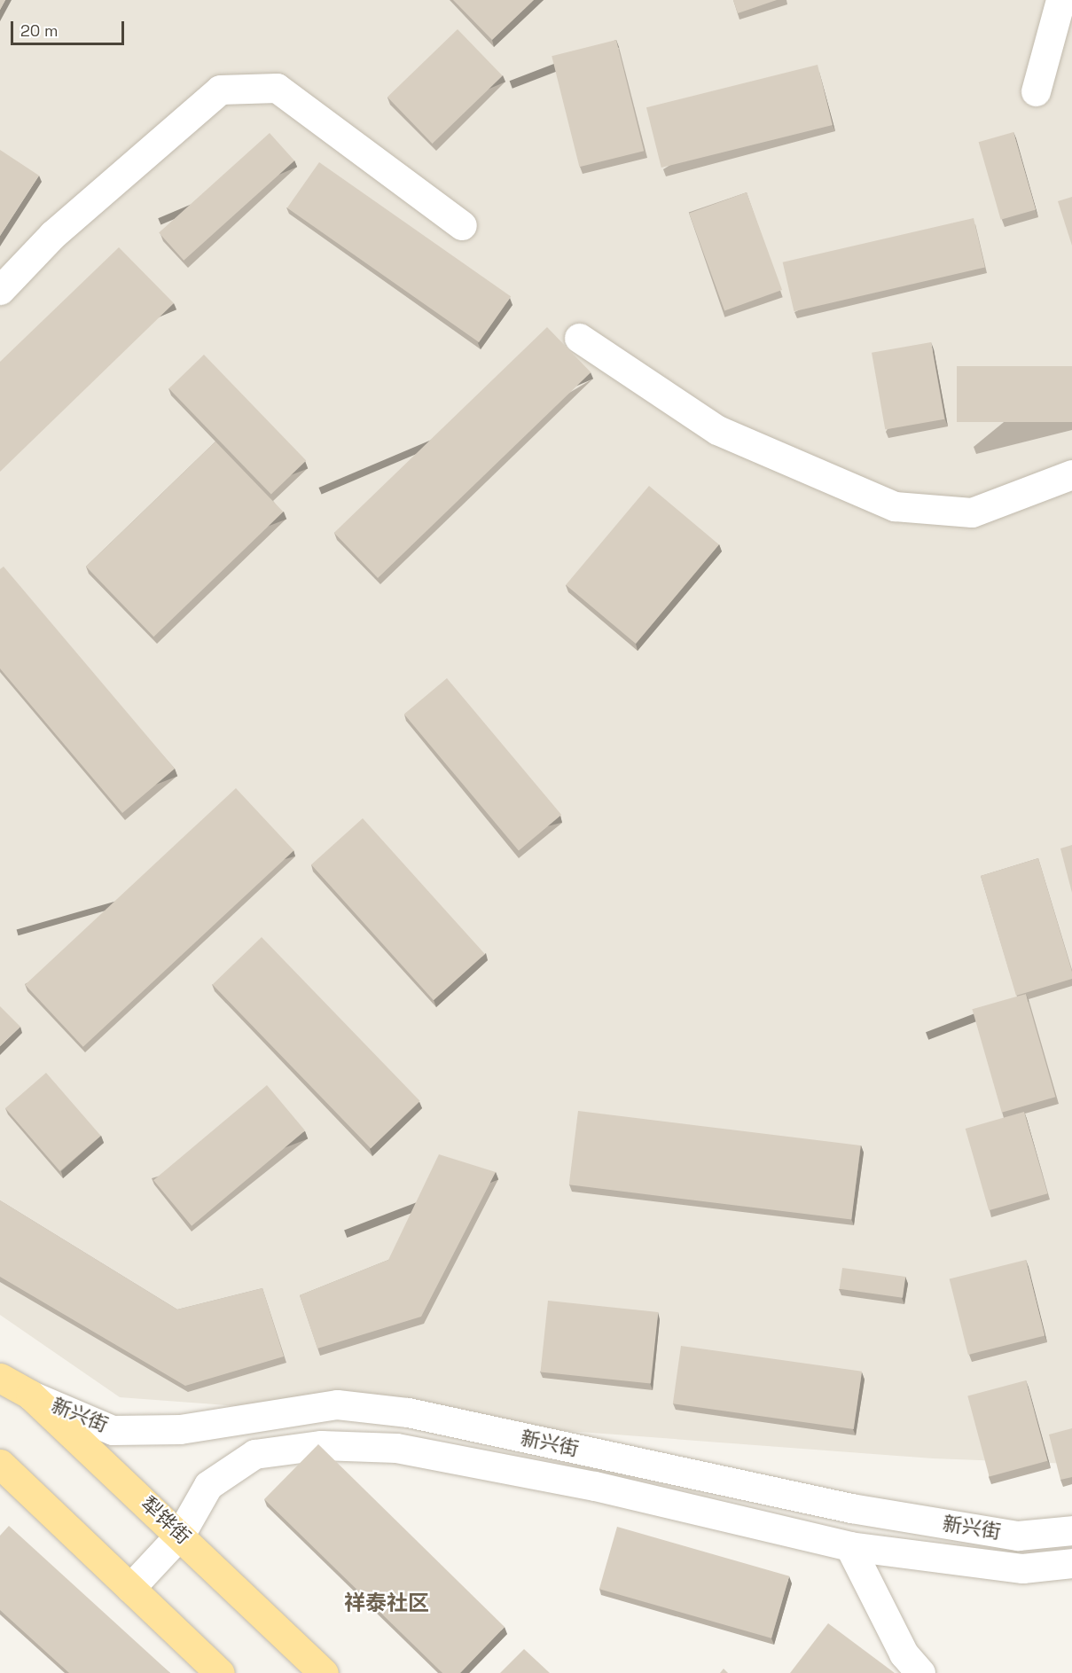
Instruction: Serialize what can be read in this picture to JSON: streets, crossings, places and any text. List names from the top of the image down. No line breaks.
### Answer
{"streets":{"main road":["犁铧街"],"street":["新兴街"]},"crossings":[["新兴街","犁铧街"]],"districts":["祥泰社区"],"scale_bar":"20 m"}
